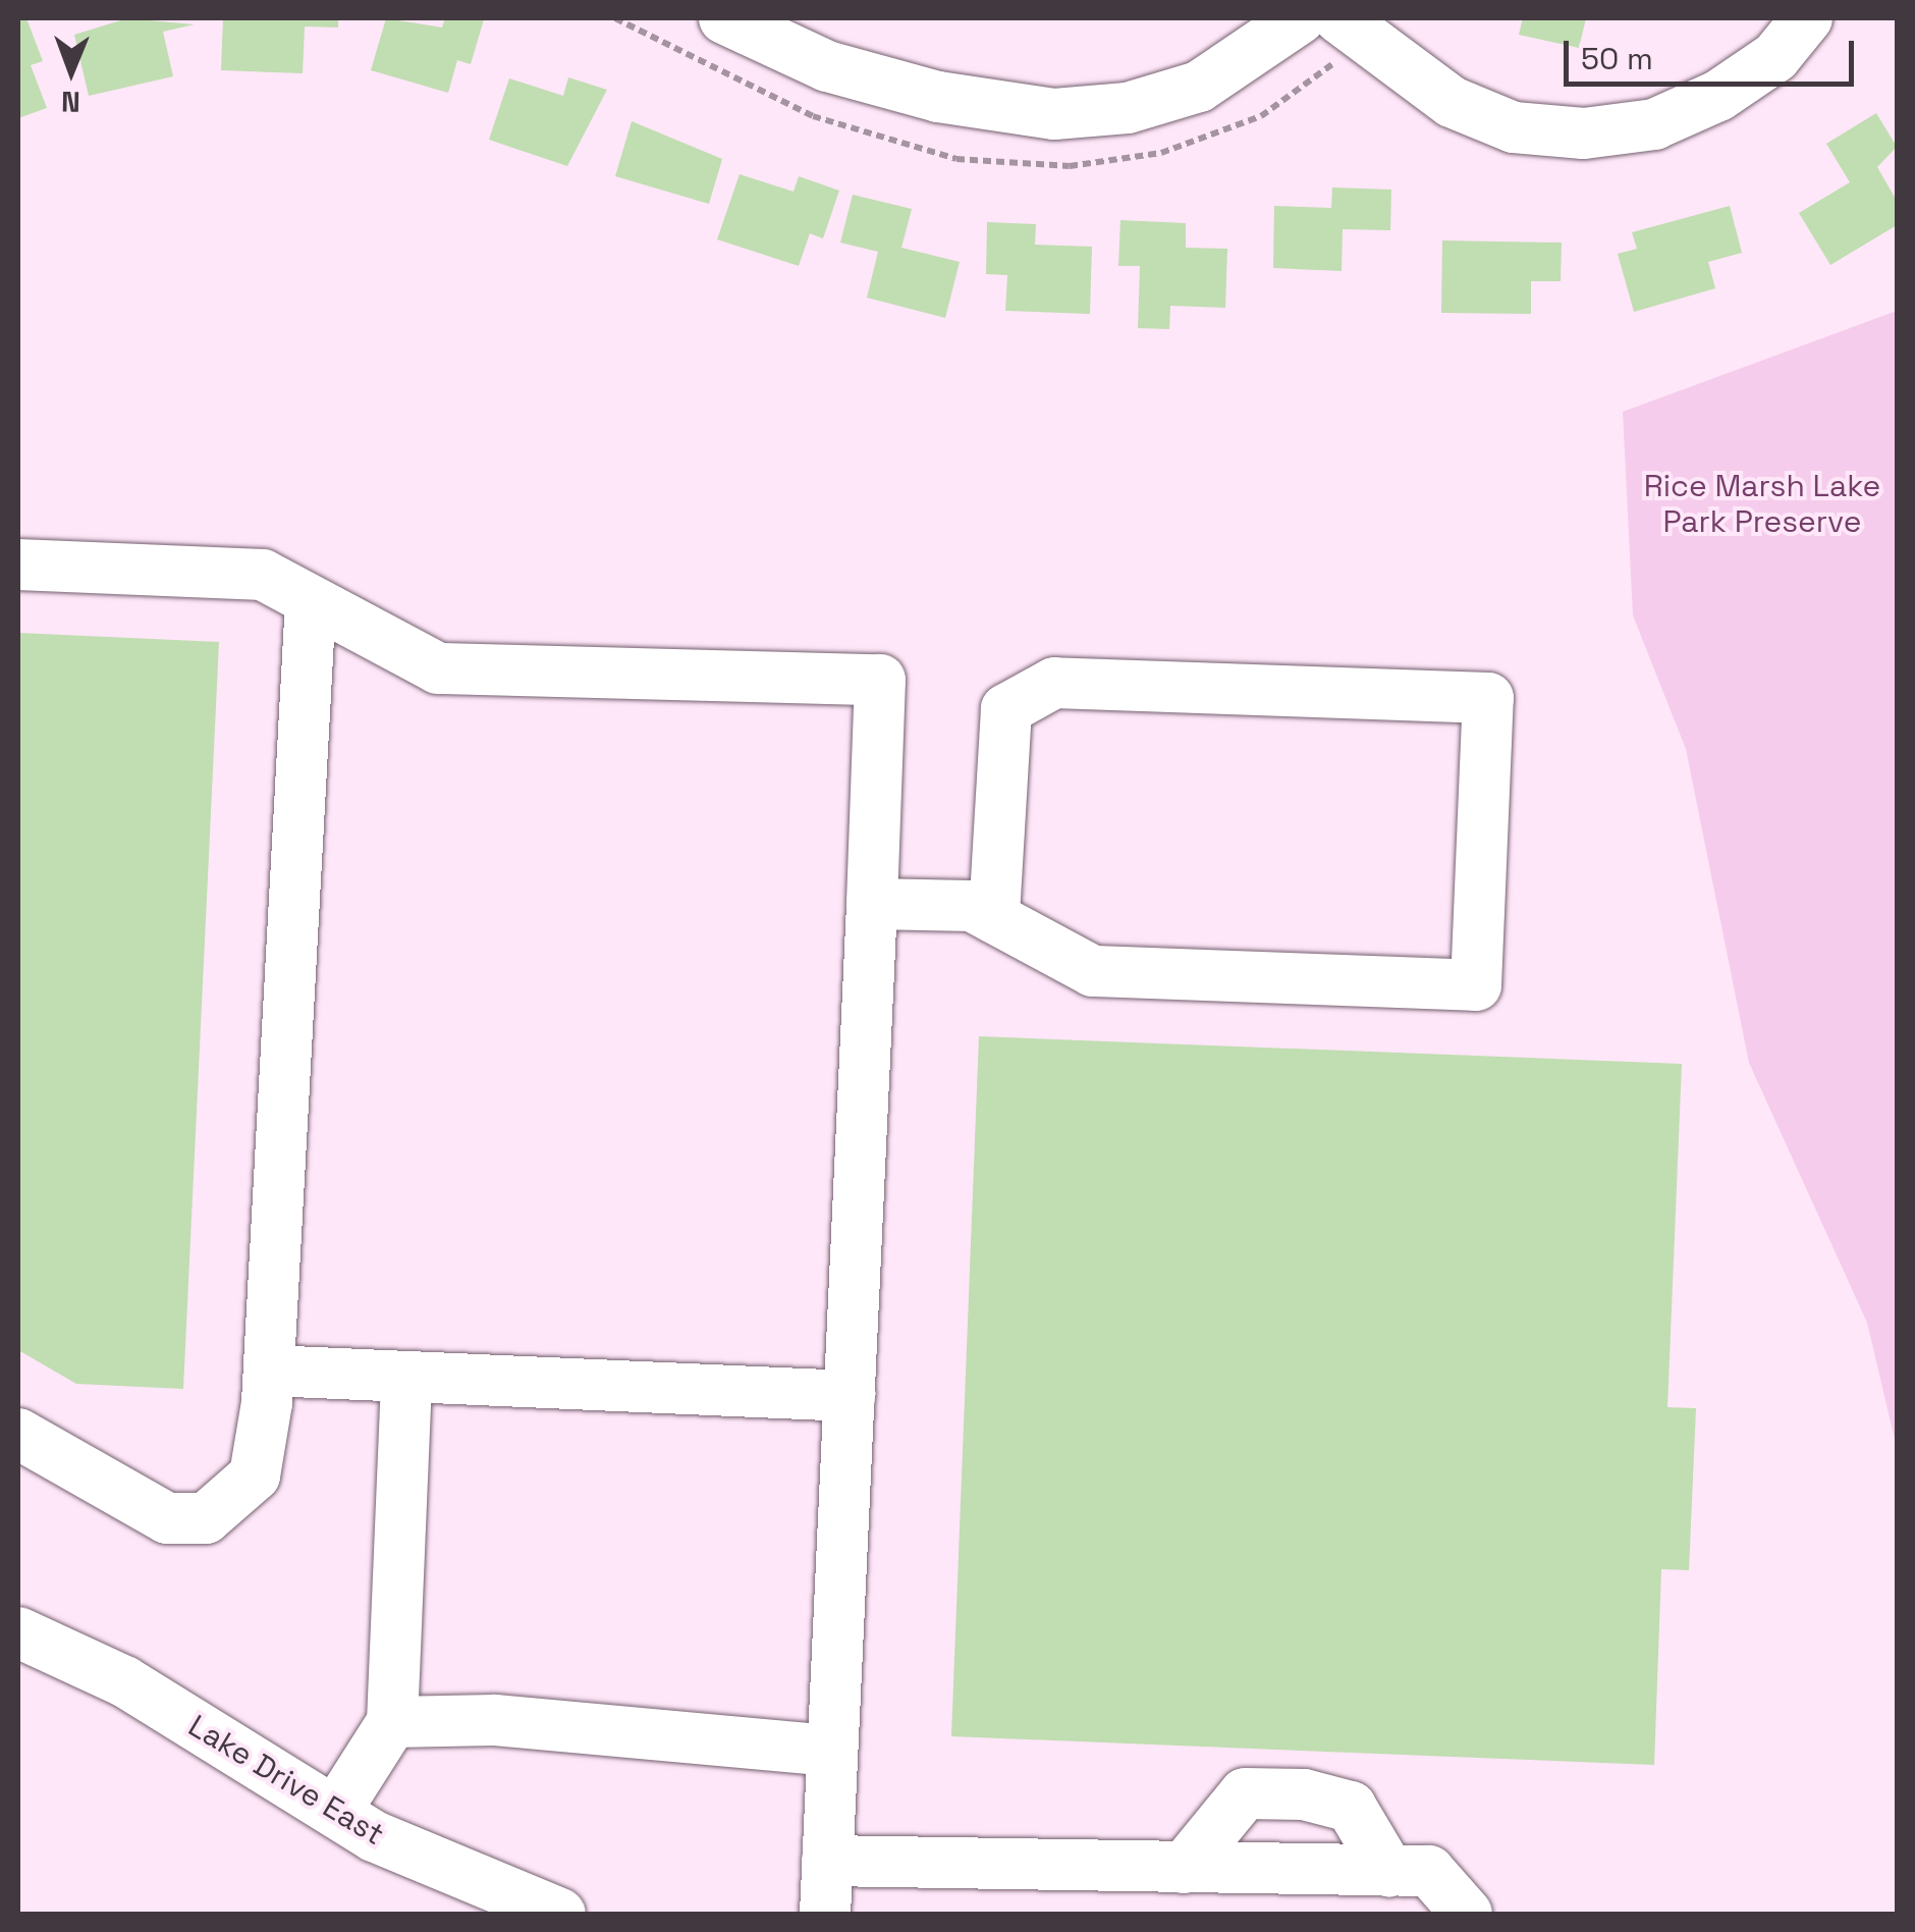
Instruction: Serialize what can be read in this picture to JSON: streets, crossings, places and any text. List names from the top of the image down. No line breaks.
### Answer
{"streets":{"street":["Lake Drive East"]},"parks":["Rice Marsh Lake Park Preserve"],"scale_bar":"50 m","north":"bottom"}
